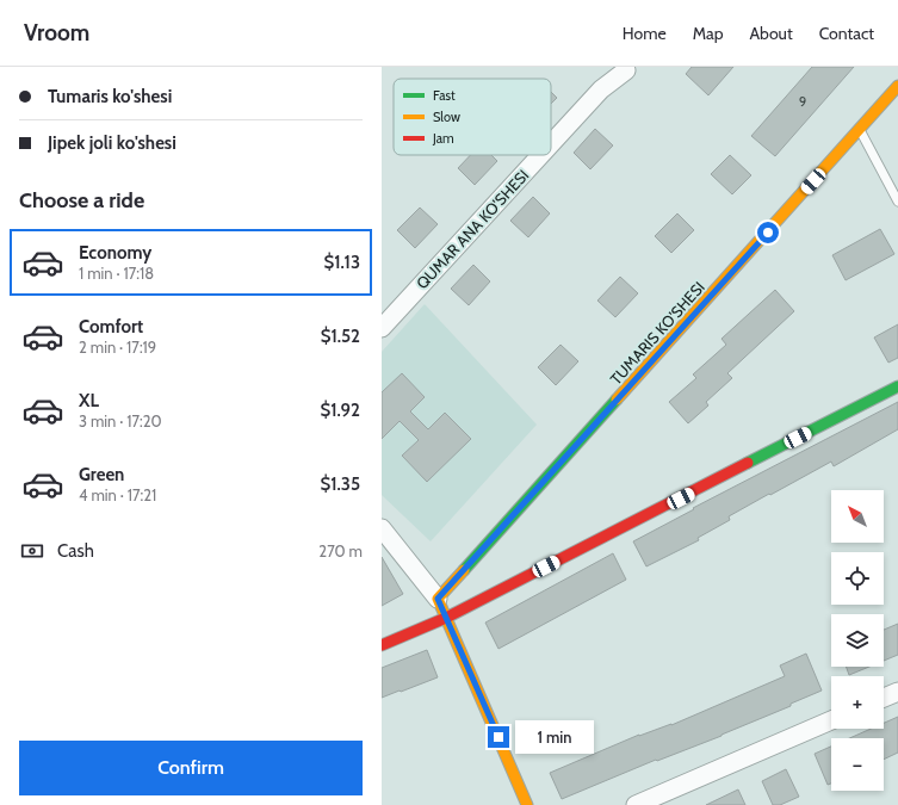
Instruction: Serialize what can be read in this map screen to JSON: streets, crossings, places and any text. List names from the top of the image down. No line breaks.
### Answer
{"streets":{"street":["QUMAR ANA KO'SHESI","TUMARIS KO'SHESI"]},"house_numbers":["9"],"legend":["Fast","Slow","Jam"],"north":"top left","page":{"header":"Vroom","nav":["Home","Map","About","Contact"],"banner":["Tumaris ko'shesi","Jipek joli ko'shesi"],"heading":"Choose a ride","list":[{"name":"Economy","note":"1 min · 17:18","value":"$1.13"},{"name":"Comfort","note":"2 min · 17:19","value":"$1.52"},{"name":"XL","note":"3 min · 17:20","value":"$1.92"},{"name":"Green","note":"4 min · 17:21","value":"$1.35"}],"map_buttons":["+","−"],"pay":["Cash","270 m"],"bubble":"1 min","buttons":"Confirm"}}
